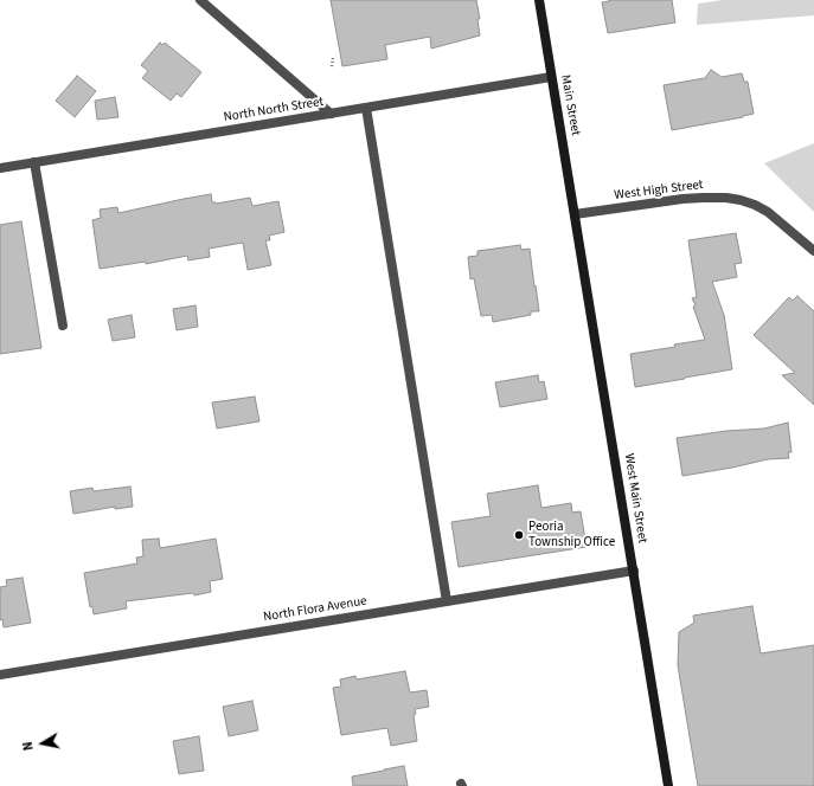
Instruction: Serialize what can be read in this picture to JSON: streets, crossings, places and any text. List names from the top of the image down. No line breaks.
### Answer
{"streets":{"main road":["Main Street","West Main Street"],"street":["North North Street","West High Street","North Flora Avenue"]},"crossings":[["Main Street","North North Street"],["Main Street","West High Street"],["Main Street","West Main Street"],["West High Street","West Main Street"],["West Main Street","North Flora Avenue"]],"places":["Peoria Township Office"],"north":"left"}
